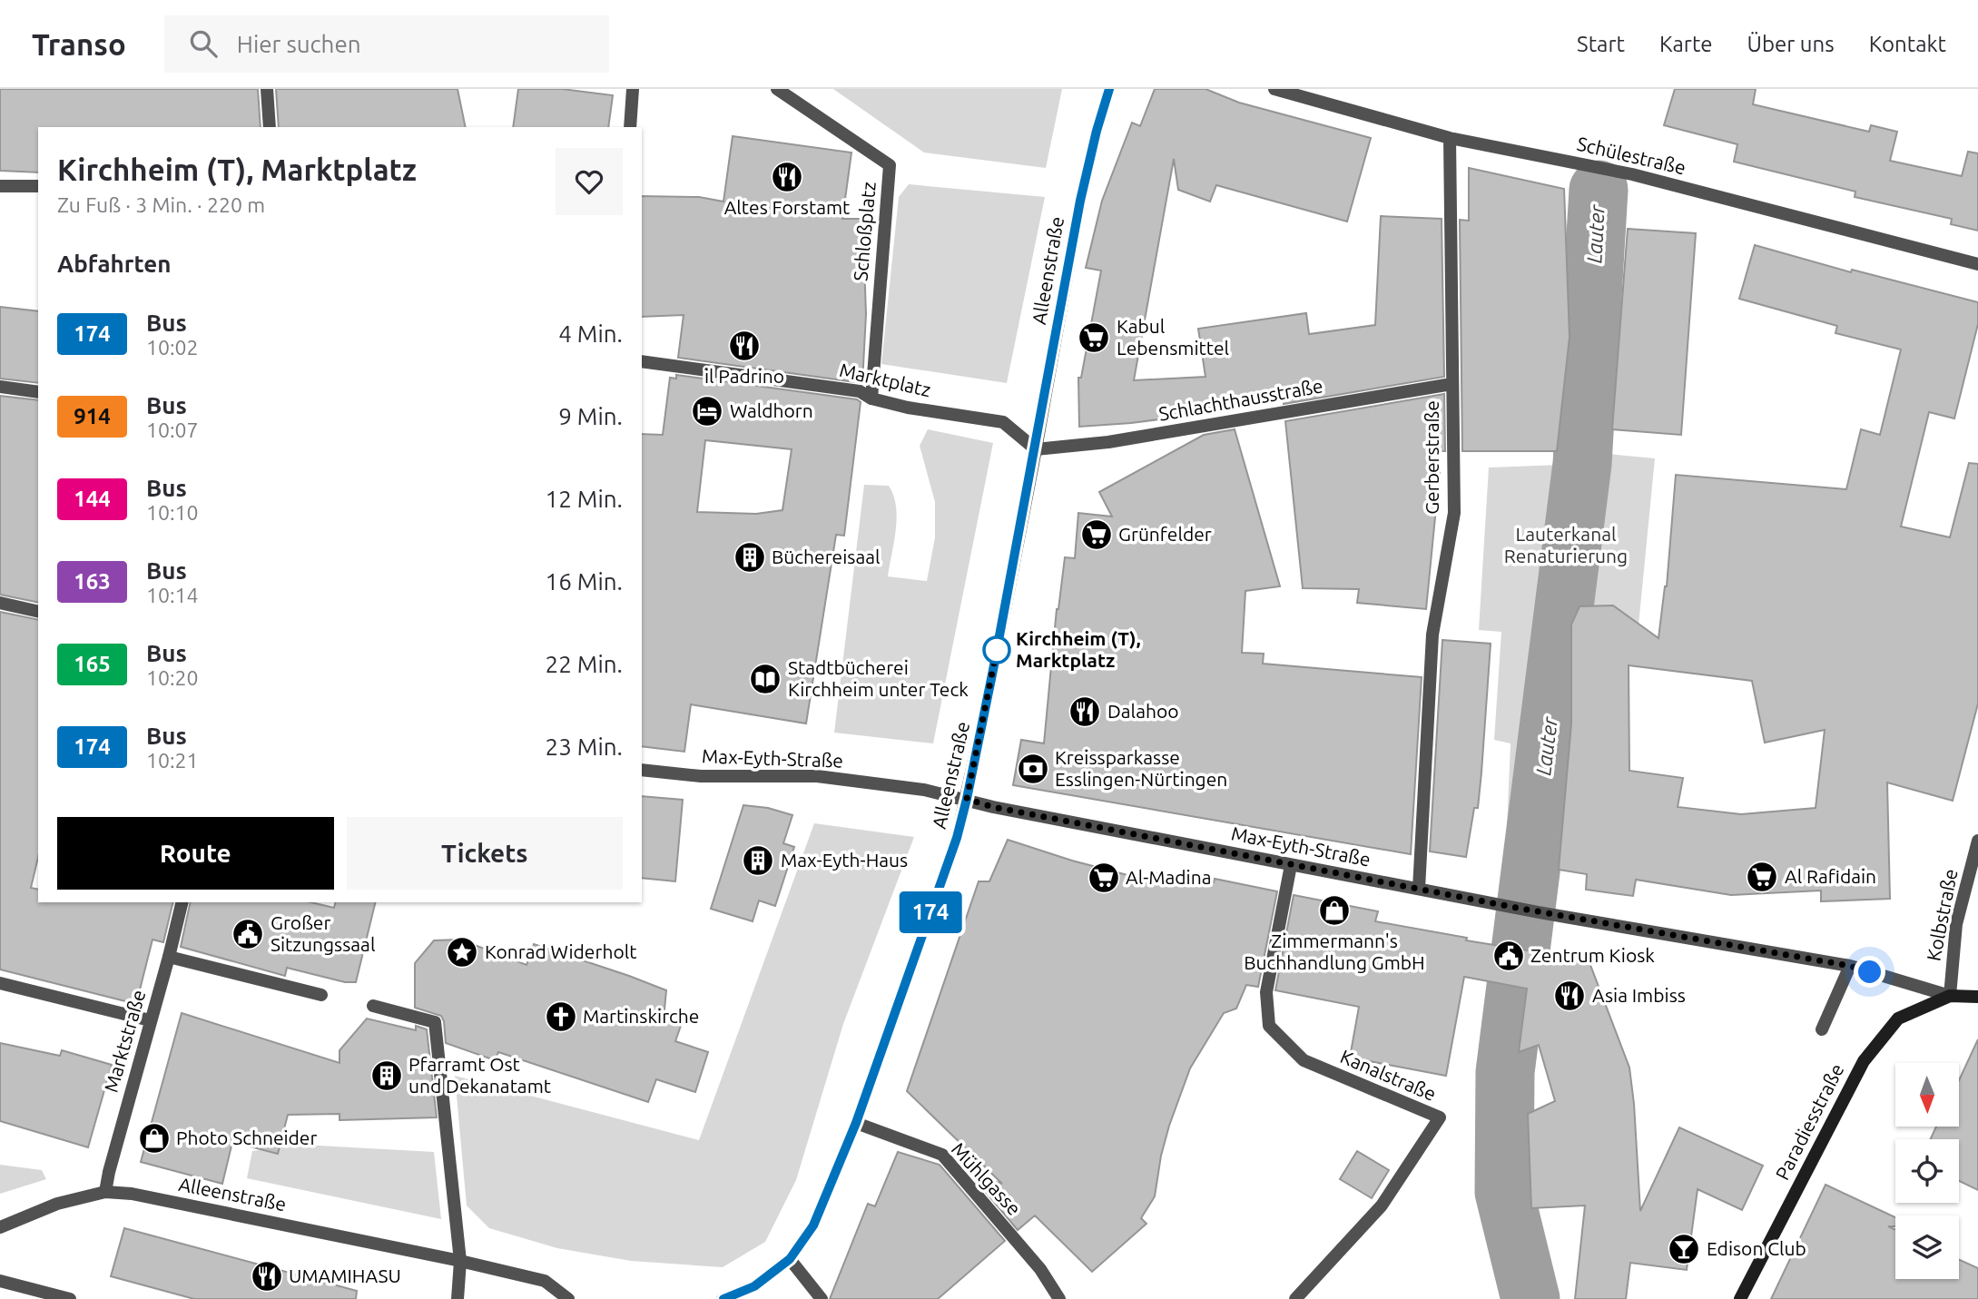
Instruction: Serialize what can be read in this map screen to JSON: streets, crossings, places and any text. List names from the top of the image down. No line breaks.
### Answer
{"streets":{"main road":["Paradiesstraße"],"street":["Schülestraße","Schloßplatz","Alleenstraße","Marktplatz","Schlachthausstraße","Gerberstraße","Max-Eyth-Straße","Kolbstraße","Marktstraße","Kanalstraße","Mühlgasse"]},"crossings":[["Schülestraße","Gerberstraße"],["Schloßplatz","Marktplatz"],["Alleenstraße","Marktplatz"],["Alleenstraße","Schlachthausstraße"],["Alleenstraße","Max-Eyth-Straße"],["Alleenstraße","Marktstraße"],["Alleenstraße","Mühlgasse"],["Marktplatz","Schlachthausstraße"],["Schlachthausstraße","Gerberstraße"],["Gerberstraße","Max-Eyth-Straße"],["Max-Eyth-Straße","Kolbstraße"],["Max-Eyth-Straße","Kanalstraße"],["Max-Eyth-Straße","Paradiesstraße"],["Kolbstraße","Paradiesstraße"]],"water":["Lauter"],"parks":["Lauterkanal Renaturierung"],"places":{"restaurant":["Altes Forstamt","il Padrino","Dalahoo","Asia Imbiss","UMAMIHASU"],"supermarket":["Kabul Lebensmittel","Grünfelder","Al Rafidain","Al-Madina"],"hotel":["Waldhorn"],"building":["Büchereisaal","Max-Eyth-Haus","Pfarramt Ost und Dekanatamt"],"other":["Kirchheim (T), Marktplatz"],"library":["Stadtbücherei Kirchheim unter Teck"],"bank":["Kreissparkasse Esslingen-Nürtingen"],"shop":["Zimmermann's Buchhandlung GmbH","Photo Schneider"],"public building":["Großer Sitzungssaal","Zentrum Kiosk"],"place":["Konrad Widerholt"],"church":["Martinskirche"],"bar":["Edison Club"]},"lines":["bus line 174"],"north":"bottom","page":{"header":"Transo","search":"Hier suchen","nav":["Start","Karte","Über uns","Kontakt"],"on_map":"174","heading":[["Kirchheim (T), Marktplatz","Zu Fuß · 3 Min. · 220 m"],"Abfahrten"],"list":[{"mark":"174","name":"Bus","note":"10:02","value":"4 Min."},{"mark":"914","name":"Bus","note":"10:07","value":"9 Min."},{"mark":"144","name":"Bus","note":"10:10","value":"12 Min."},{"mark":"163","name":"Bus","note":"10:14","value":"16 Min."},{"mark":"165","name":"Bus","note":"10:20","value":"22 Min."},{"mark":"174","name":"Bus","note":"10:21","value":"23 Min."}],"buttons":["Route","Tickets"]}}
